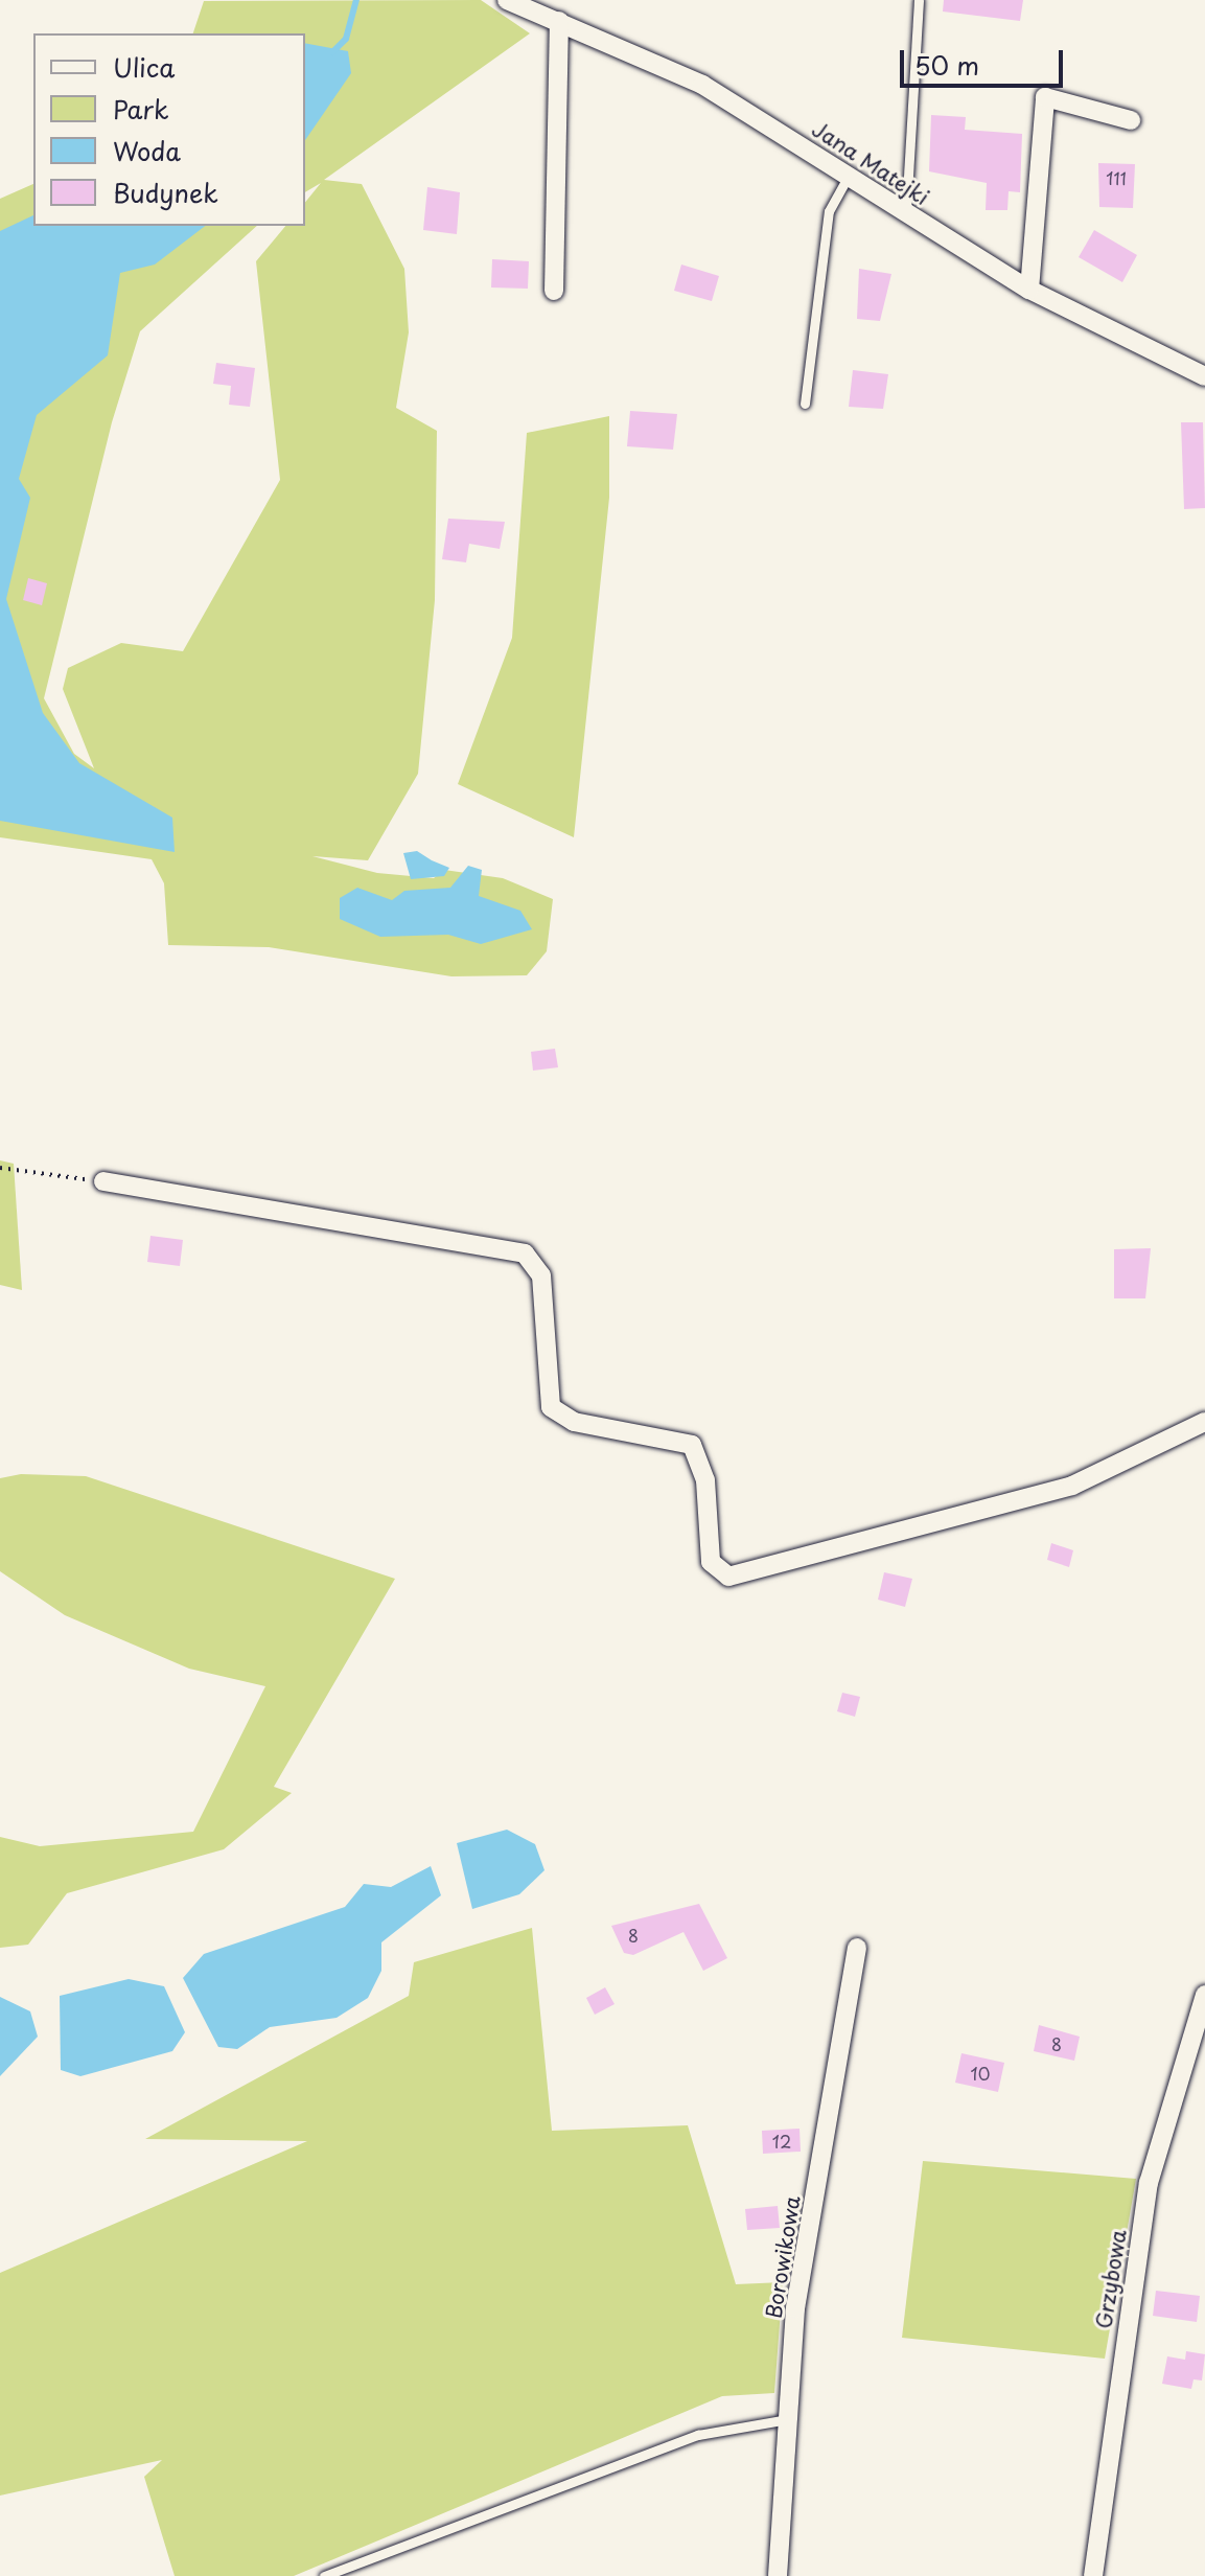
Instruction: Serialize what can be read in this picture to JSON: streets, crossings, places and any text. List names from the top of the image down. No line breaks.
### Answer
{"streets":{"street":["Jana Matejki","Borowikowa","Grzybowa"]},"house_numbers":["111","8","8","10","12"],"legend":["Ulica","Park","Woda","Budynek"],"scale_bar":"50 m"}
